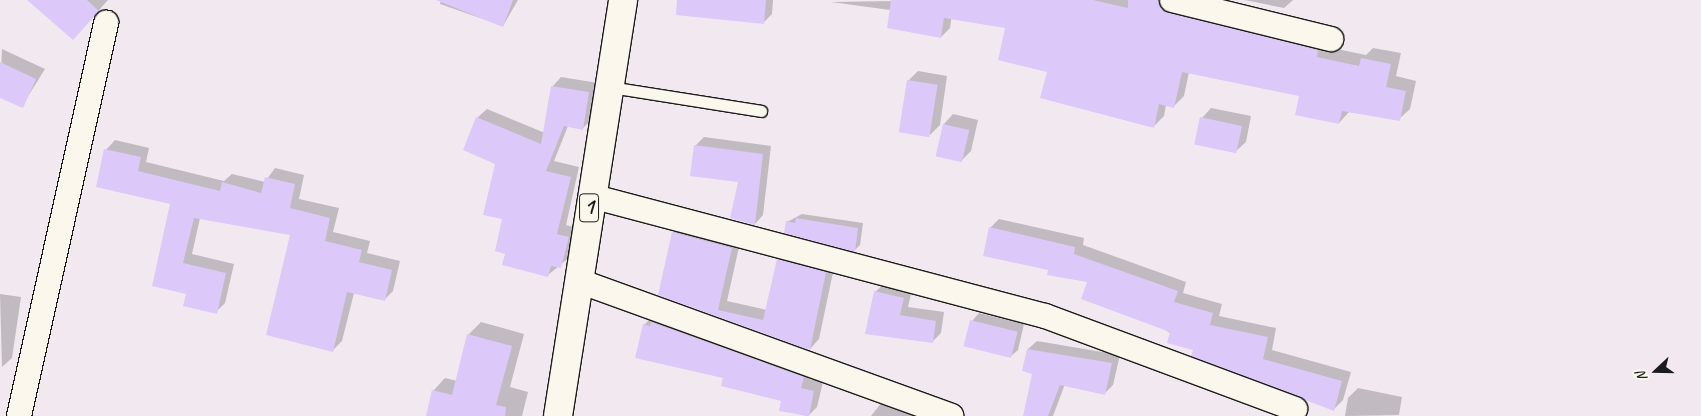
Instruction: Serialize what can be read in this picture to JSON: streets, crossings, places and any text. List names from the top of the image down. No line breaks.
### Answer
{"streets":{"highway":["1"]},"north":"left"}
